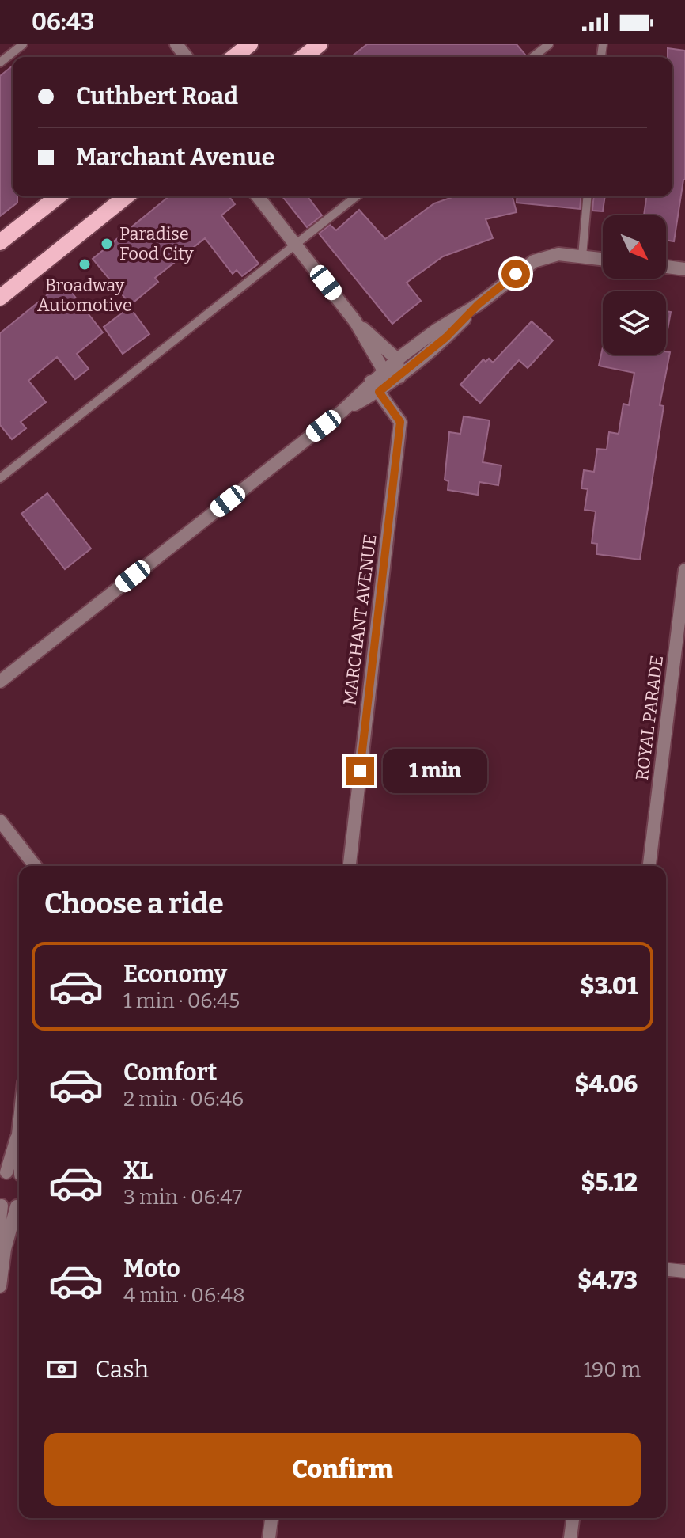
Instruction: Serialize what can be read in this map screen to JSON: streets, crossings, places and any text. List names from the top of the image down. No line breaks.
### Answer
{"streets":{"street":["MARCHANT AVENUE","ROYAL PARADE"]},"places":["Paradise Food City","Broadway Automotive"],"north":"bottom right","page":{"status":"06:43","banner":["Cuthbert Road","Marchant Avenue"],"bubble":"1 min","heading":"Choose a ride","list":[{"name":"Economy","note":"1 min · 06:45","value":"$3.01"},{"name":"Comfort","note":"2 min · 06:46","value":"$4.06"},{"name":"XL","note":"3 min · 06:47","value":"$5.12"},{"name":"Moto","note":"4 min · 06:48","value":"$4.73"}],"pay":["Cash","190 m"],"buttons":"Confirm"}}
